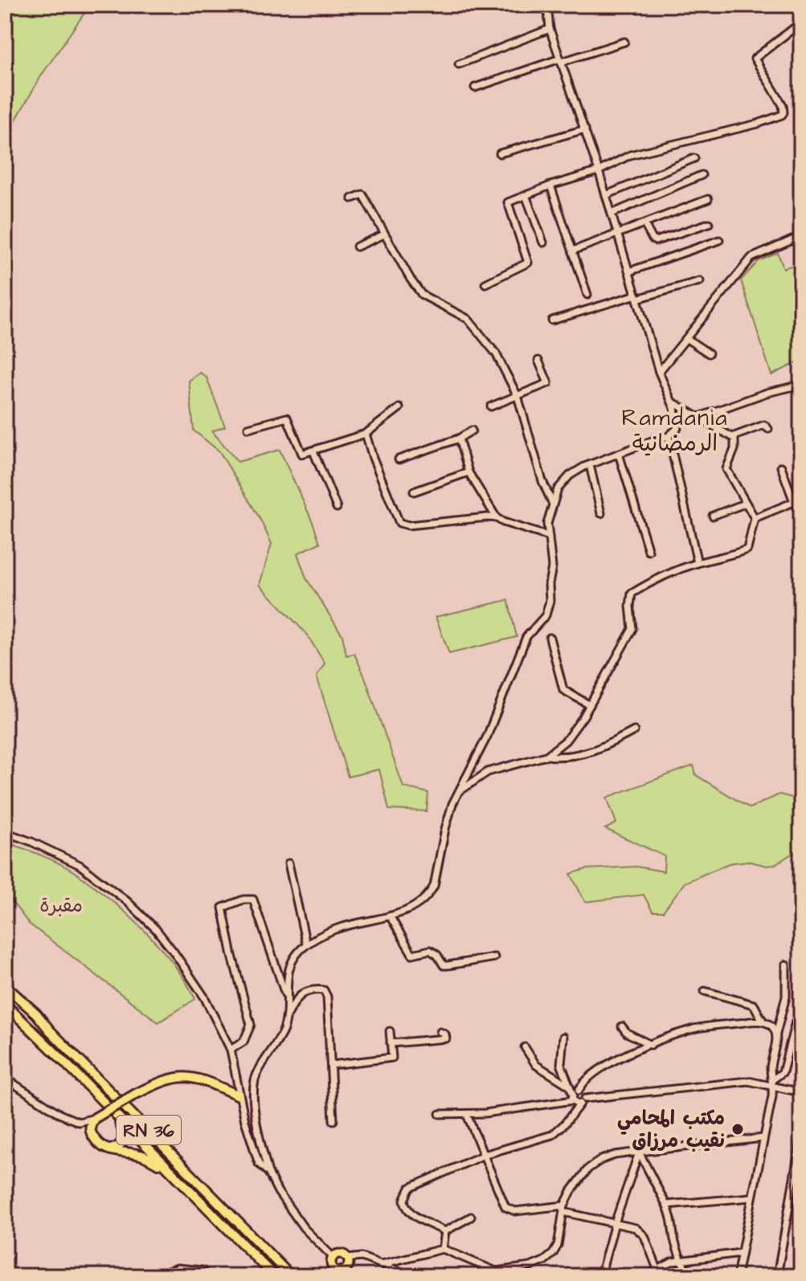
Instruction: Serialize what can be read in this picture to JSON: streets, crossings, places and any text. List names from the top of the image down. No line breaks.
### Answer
{"streets":{"highway":["RN 36"]},"districts":["Ramdania الرمضانية"],"parks":["مقبرة"],"places":["مكتب المحامي نقيب مرزاق"]}
